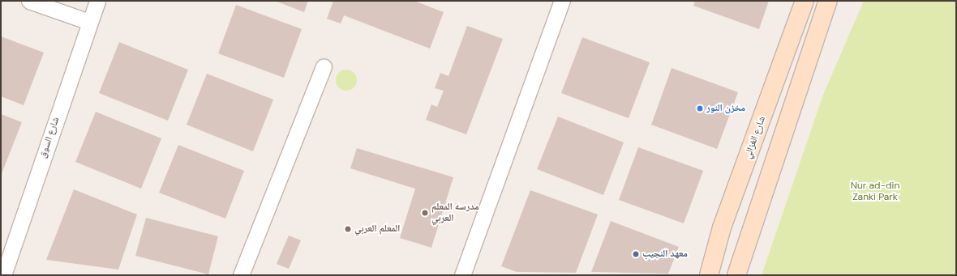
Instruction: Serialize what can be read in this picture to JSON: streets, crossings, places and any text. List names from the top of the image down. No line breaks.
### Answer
{"streets":{"main road":["شارع الغزالي"],"street":["شارع السوق"]},"parks":["Nur ad-din Zanki Park"],"places":["مخزن النور","مدرسه المعلم العربي","المعلم العربي","معهد النجيب"]}
